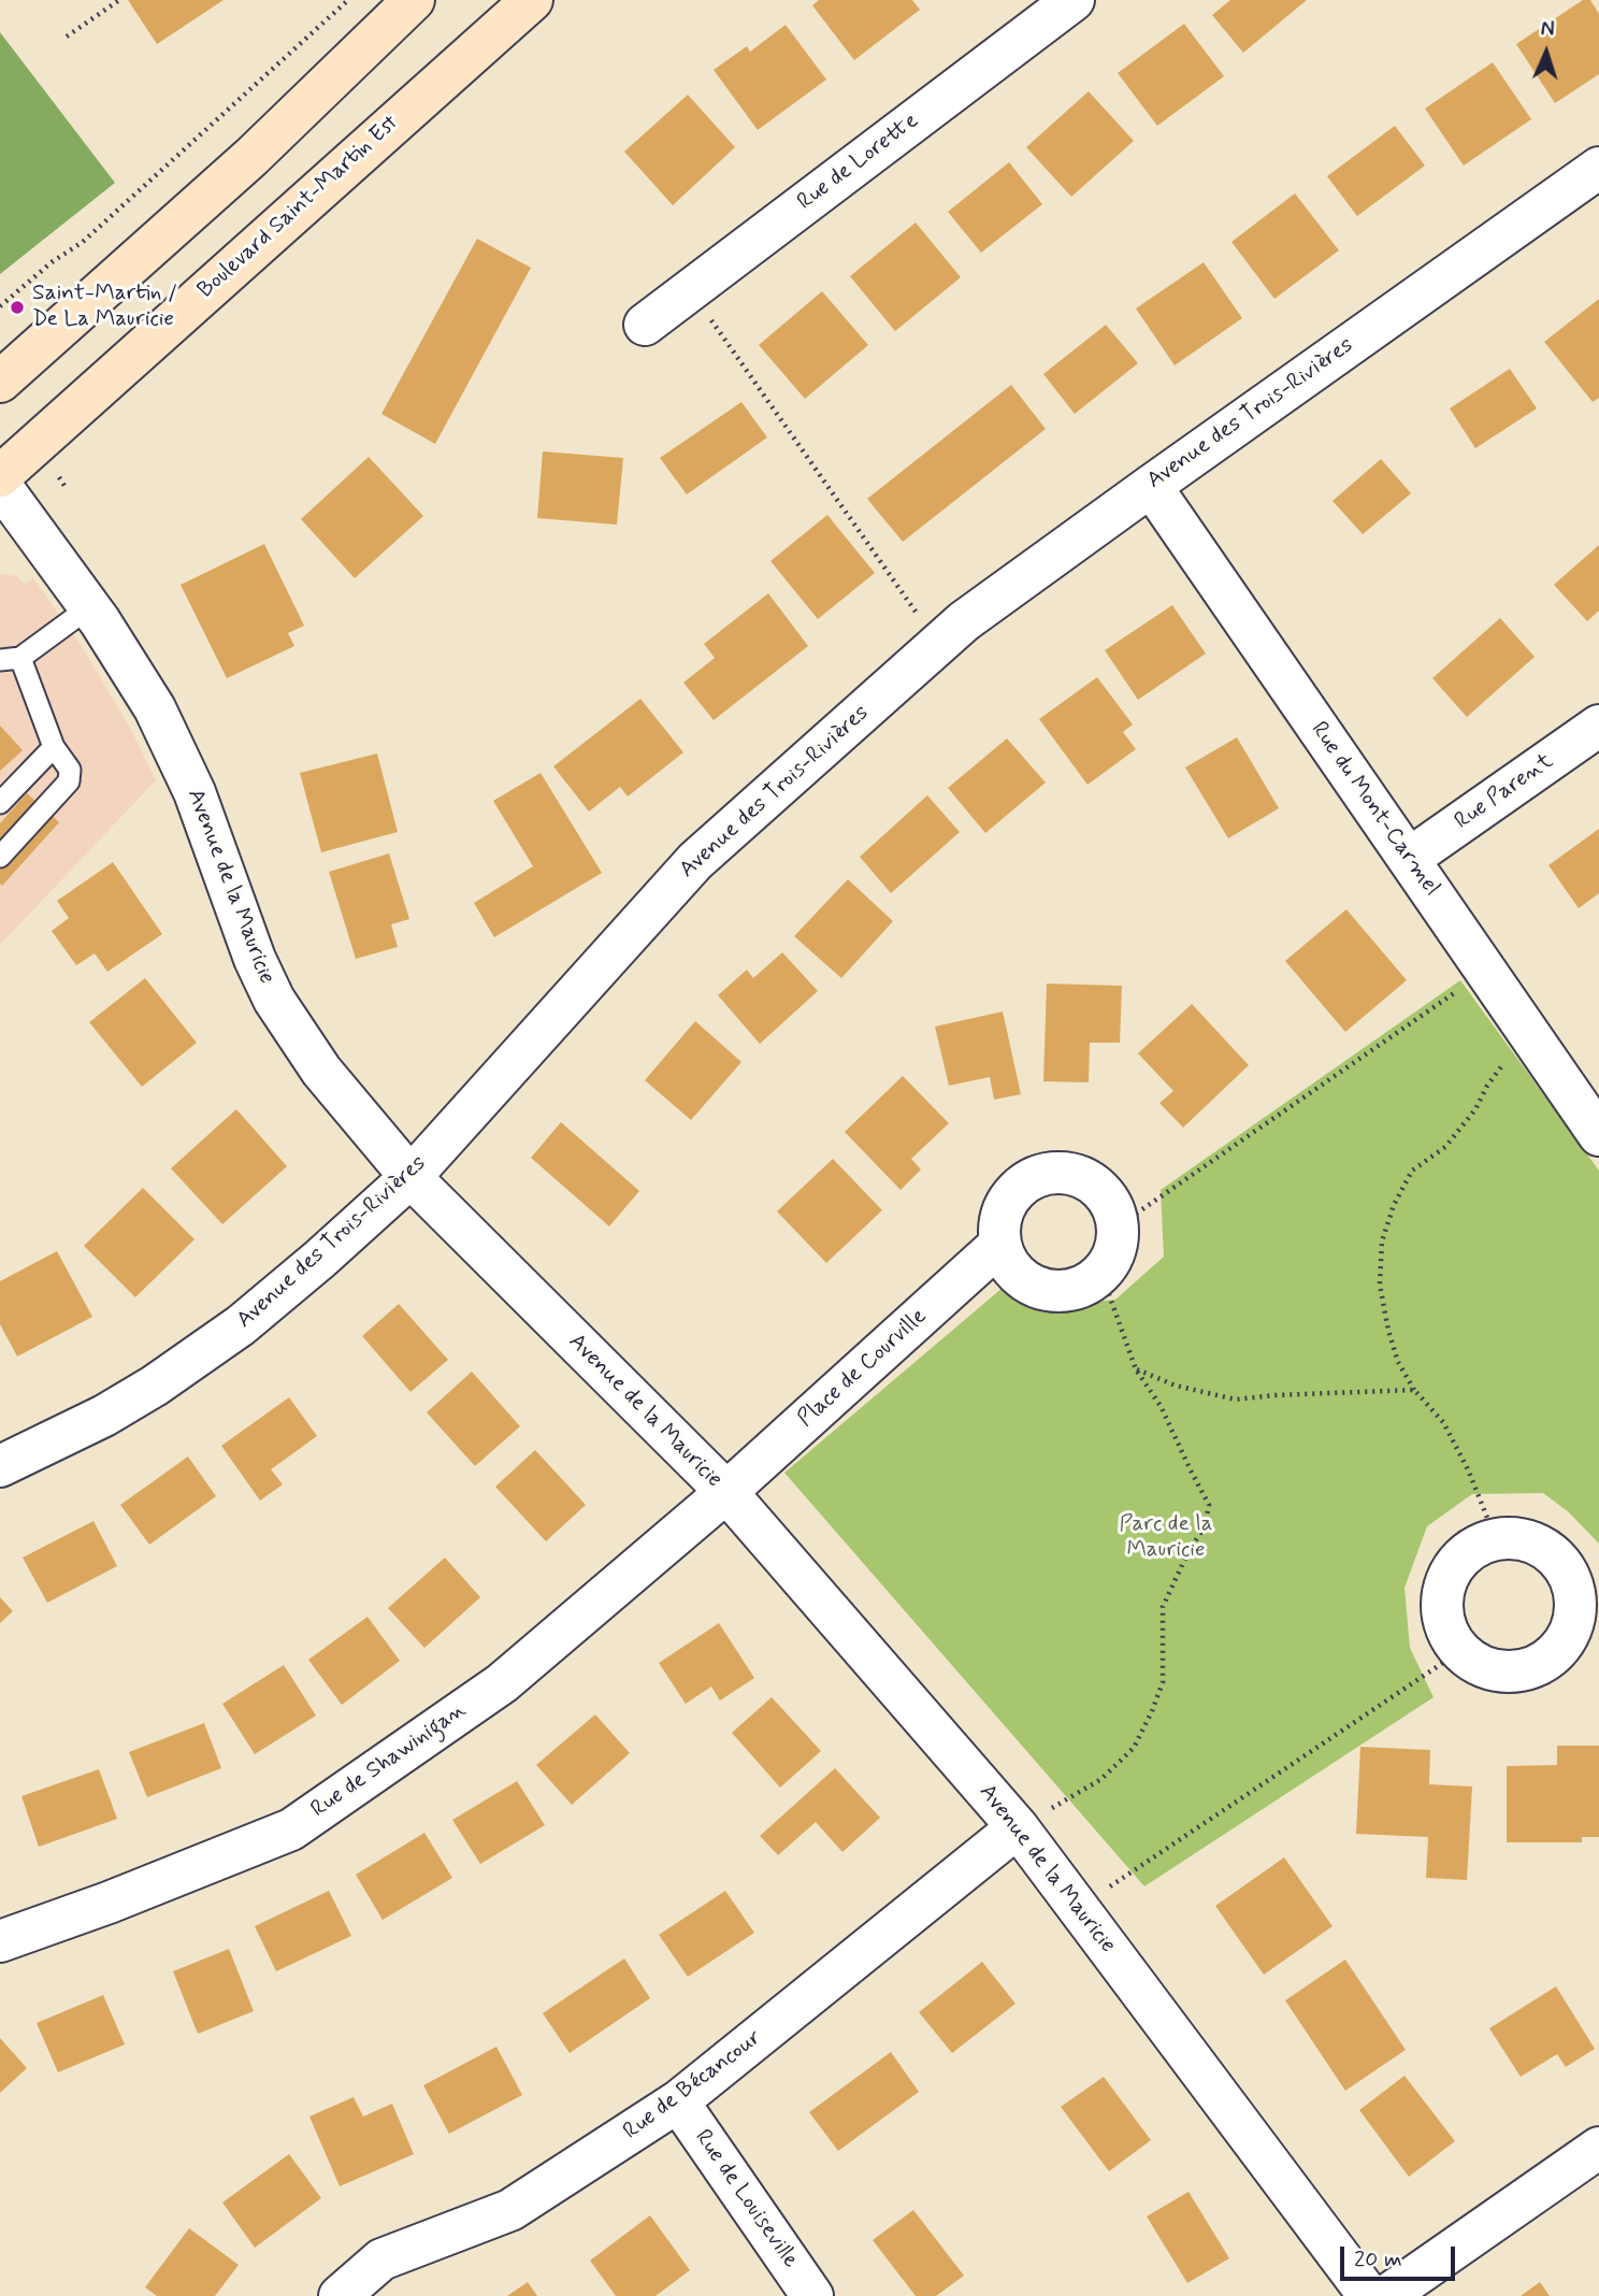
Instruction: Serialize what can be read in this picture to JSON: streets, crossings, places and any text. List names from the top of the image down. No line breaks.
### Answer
{"streets":{"main road":["Boulevard Saint-Martin Est"],"street":["Rue de Lorette","Avenue des Trois-Rivières","Rue Parent","Rue du Mont-Carmel","Avenue de la Mauricie","Place de Courville","Rue de Shawinigan","Rue de Bécancour","Rue de Louiseville"]},"crossings":[["Avenue des Trois-Rivières","Rue du Mont-Carmel"],["Avenue des Trois-Rivières","Avenue de la Mauricie"],["Rue Parent","Rue du Mont-Carmel"],["Avenue de la Mauricie","Place de Courville"],["Avenue de la Mauricie","Rue de Shawinigan"],["Avenue de la Mauricie","Rue de Bécancour"],["Place de Courville","Rue de Shawinigan"],["Rue de Bécancour","Rue de Louiseville"]],"parks":["Parc de la Mauricie"],"places":["Saint-Martin / De La Mauricie"],"scale_bar":"20 m","north":"top"}
